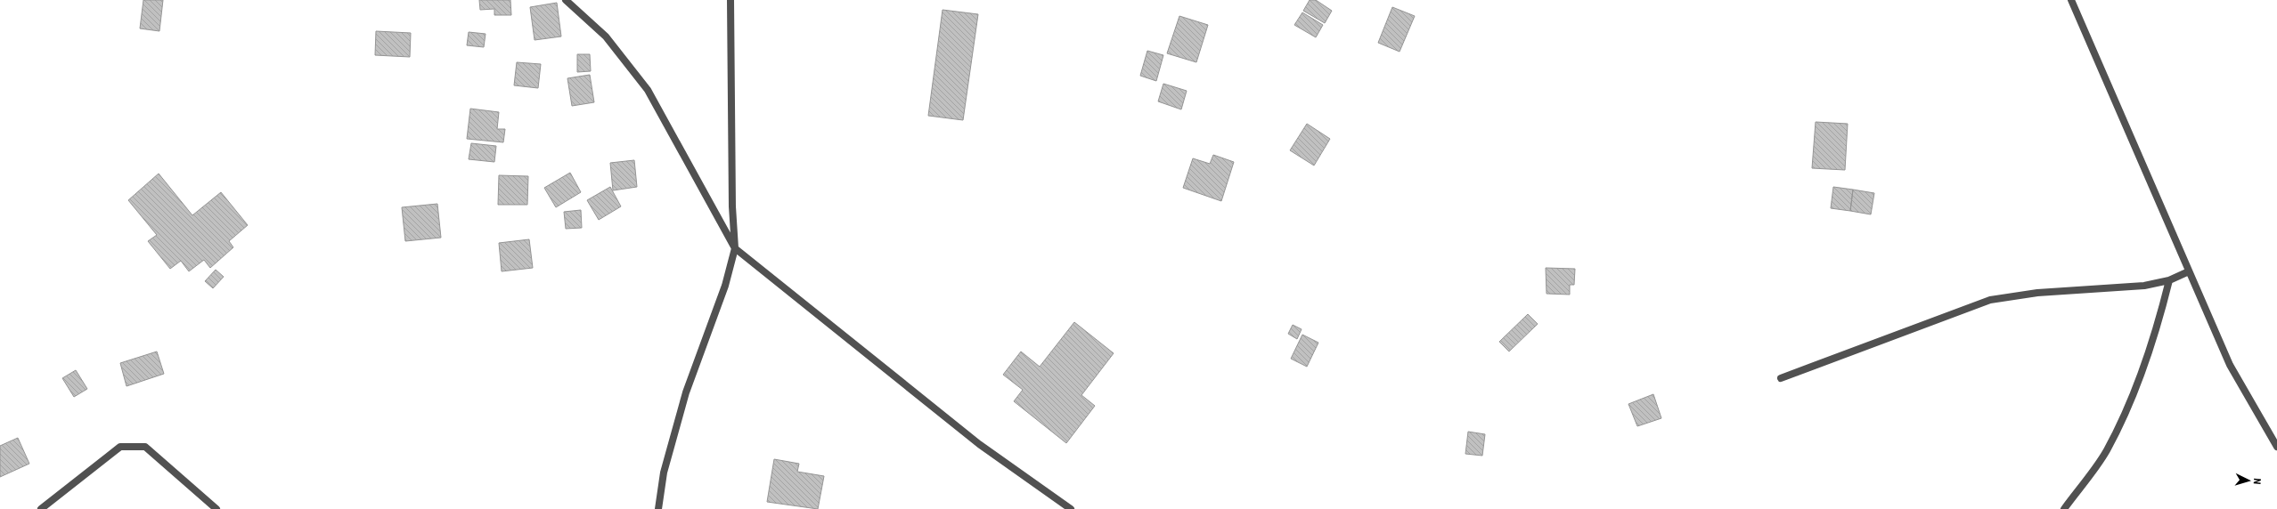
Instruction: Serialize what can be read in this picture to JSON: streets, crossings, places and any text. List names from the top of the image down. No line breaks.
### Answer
{"north":"right"}
